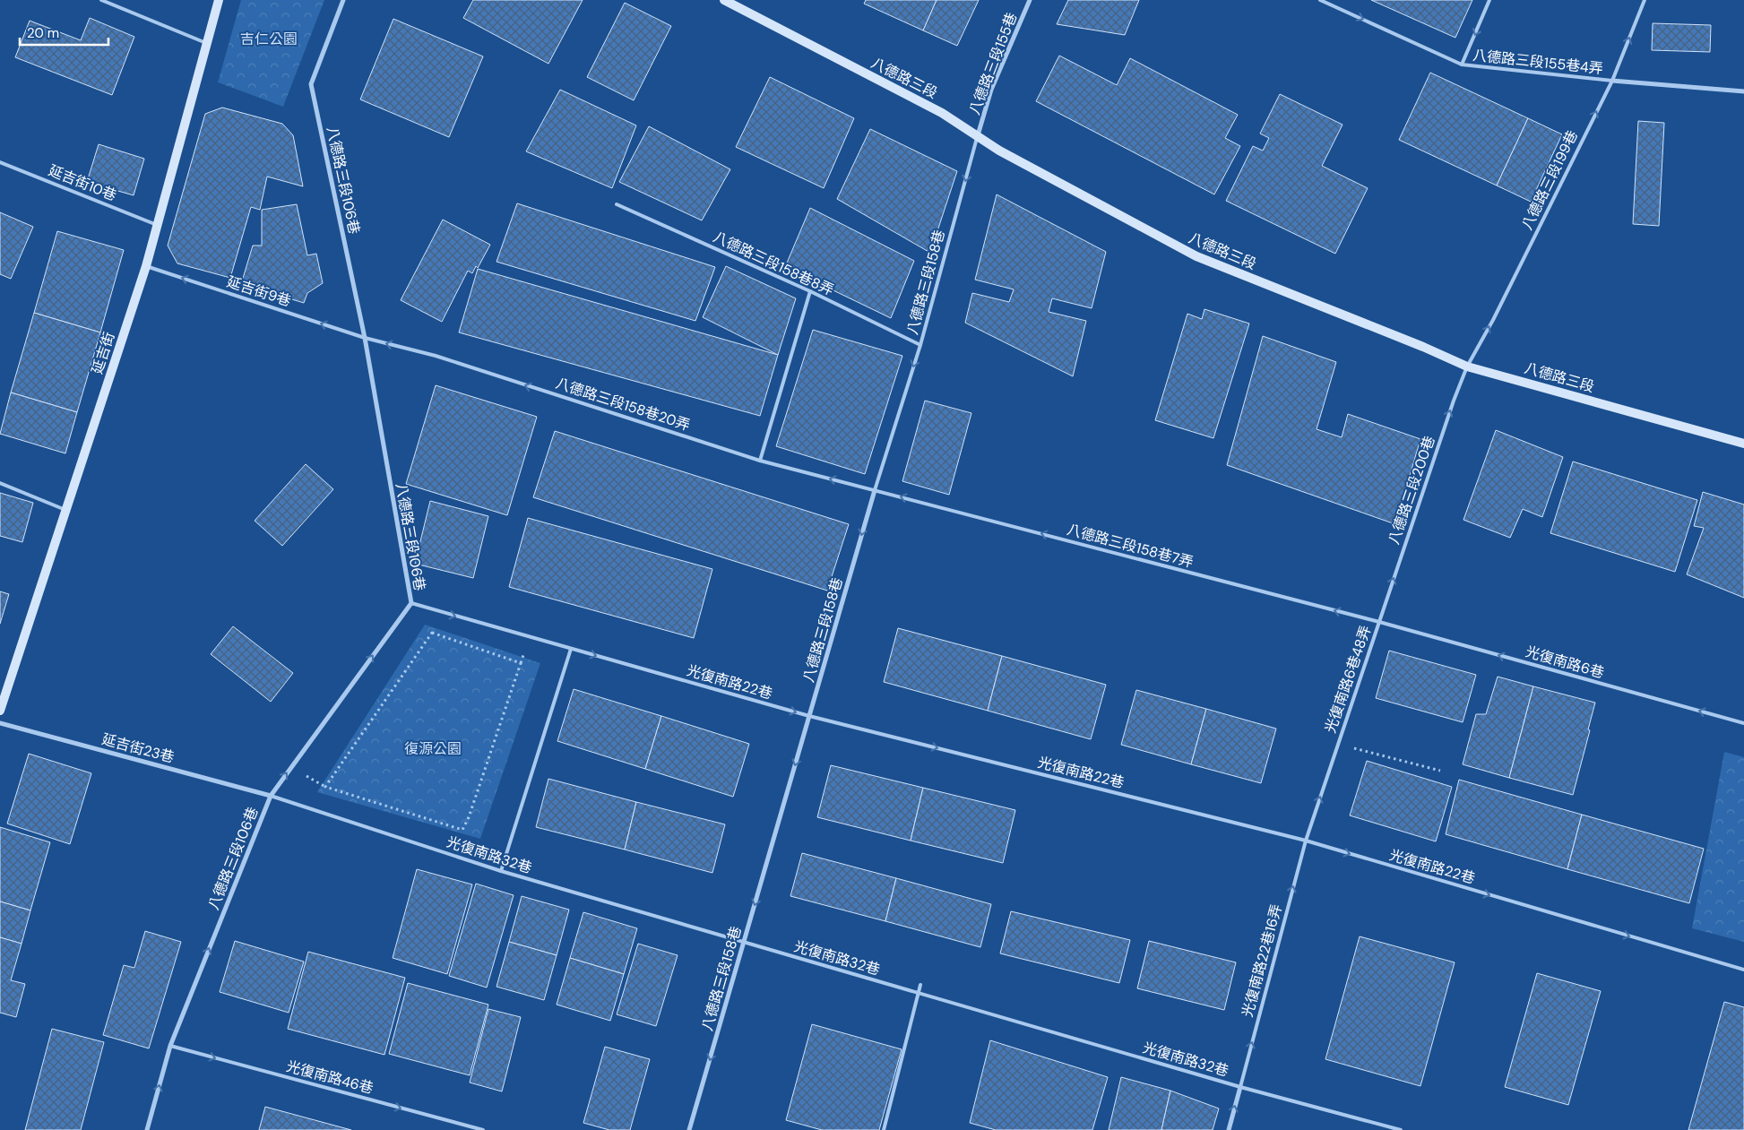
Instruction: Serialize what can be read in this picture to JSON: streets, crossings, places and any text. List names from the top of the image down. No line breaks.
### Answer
{"streets":{"street":["八德路三段155巷","八德路三段","八德路三段106巷","八德路三段158巷","延吉街","延吉街23巷"],"lane":["八德路三段155巷4弄","八德路三段199巷","延吉街10巷","八德路三段158巷8弄","延吉街9巷","八德路三段158巷20弄","八德路三段200巷","八德路三段158巷7弄","光復南路6巷","光復南路6巷48弄","光復南路22巷","光復南路32巷","光復南路22巷16弄","光復南路46巷"]},"crossings":[["八德路三段155巷4弄","八德路三段199巷"],["八德路三段155巷","八德路三段"],["八德路三段155巷","八德路三段158巷"],["八德路三段","八德路三段199巷"],["八德路三段","八德路三段158巷"],["八德路三段","八德路三段200巷"],["八德路三段106巷","延吉街9巷"],["八德路三段106巷","八德路三段158巷20弄"],["八德路三段106巷","光復南路22巷"],["八德路三段106巷","延吉街23巷"],["八德路三段106巷","光復南路32巷"],["八德路三段106巷","光復南路46巷"],["八德路三段199巷","八德路三段200巷"],["延吉街10巷","延吉街"],["八德路三段158巷8弄","八德路三段158巷"],["八德路三段158巷","八德路三段158巷20弄"],["八德路三段158巷","八德路三段158巷7弄"],["八德路三段158巷","光復南路22巷"],["八德路三段158巷","光復南路32巷"],["延吉街9巷","延吉街"],["延吉街9巷","八德路三段158巷20弄"],["八德路三段158巷20弄","八德路三段158巷7弄"],["八德路三段200巷","八德路三段158巷7弄"],["八德路三段200巷","光復南路6巷"],["八德路三段200巷","光復南路6巷48弄"],["八德路三段158巷7弄","光復南路6巷"],["八德路三段158巷7弄","光復南路6巷48弄"],["光復南路6巷","光復南路6巷48弄"],["光復南路6巷48弄","光復南路22巷"],["光復南路6巷48弄","光復南路22巷16弄"],["光復南路22巷","光復南路22巷16弄"],["延吉街23巷","光復南路32巷"],["光復南路32巷","光復南路22巷16弄"]],"one_way":["八德路三段106巷","八德路三段199巷","八德路三段158巷","延吉街9巷","八德路三段158巷20弄","八德路三段200巷","八德路三段158巷7弄","光復南路6巷","光復南路22巷","光復南路22巷16弄","光復南路46巷"],"parks":["吉仁公園","復源公園"],"scale_bar":"20 m"}
